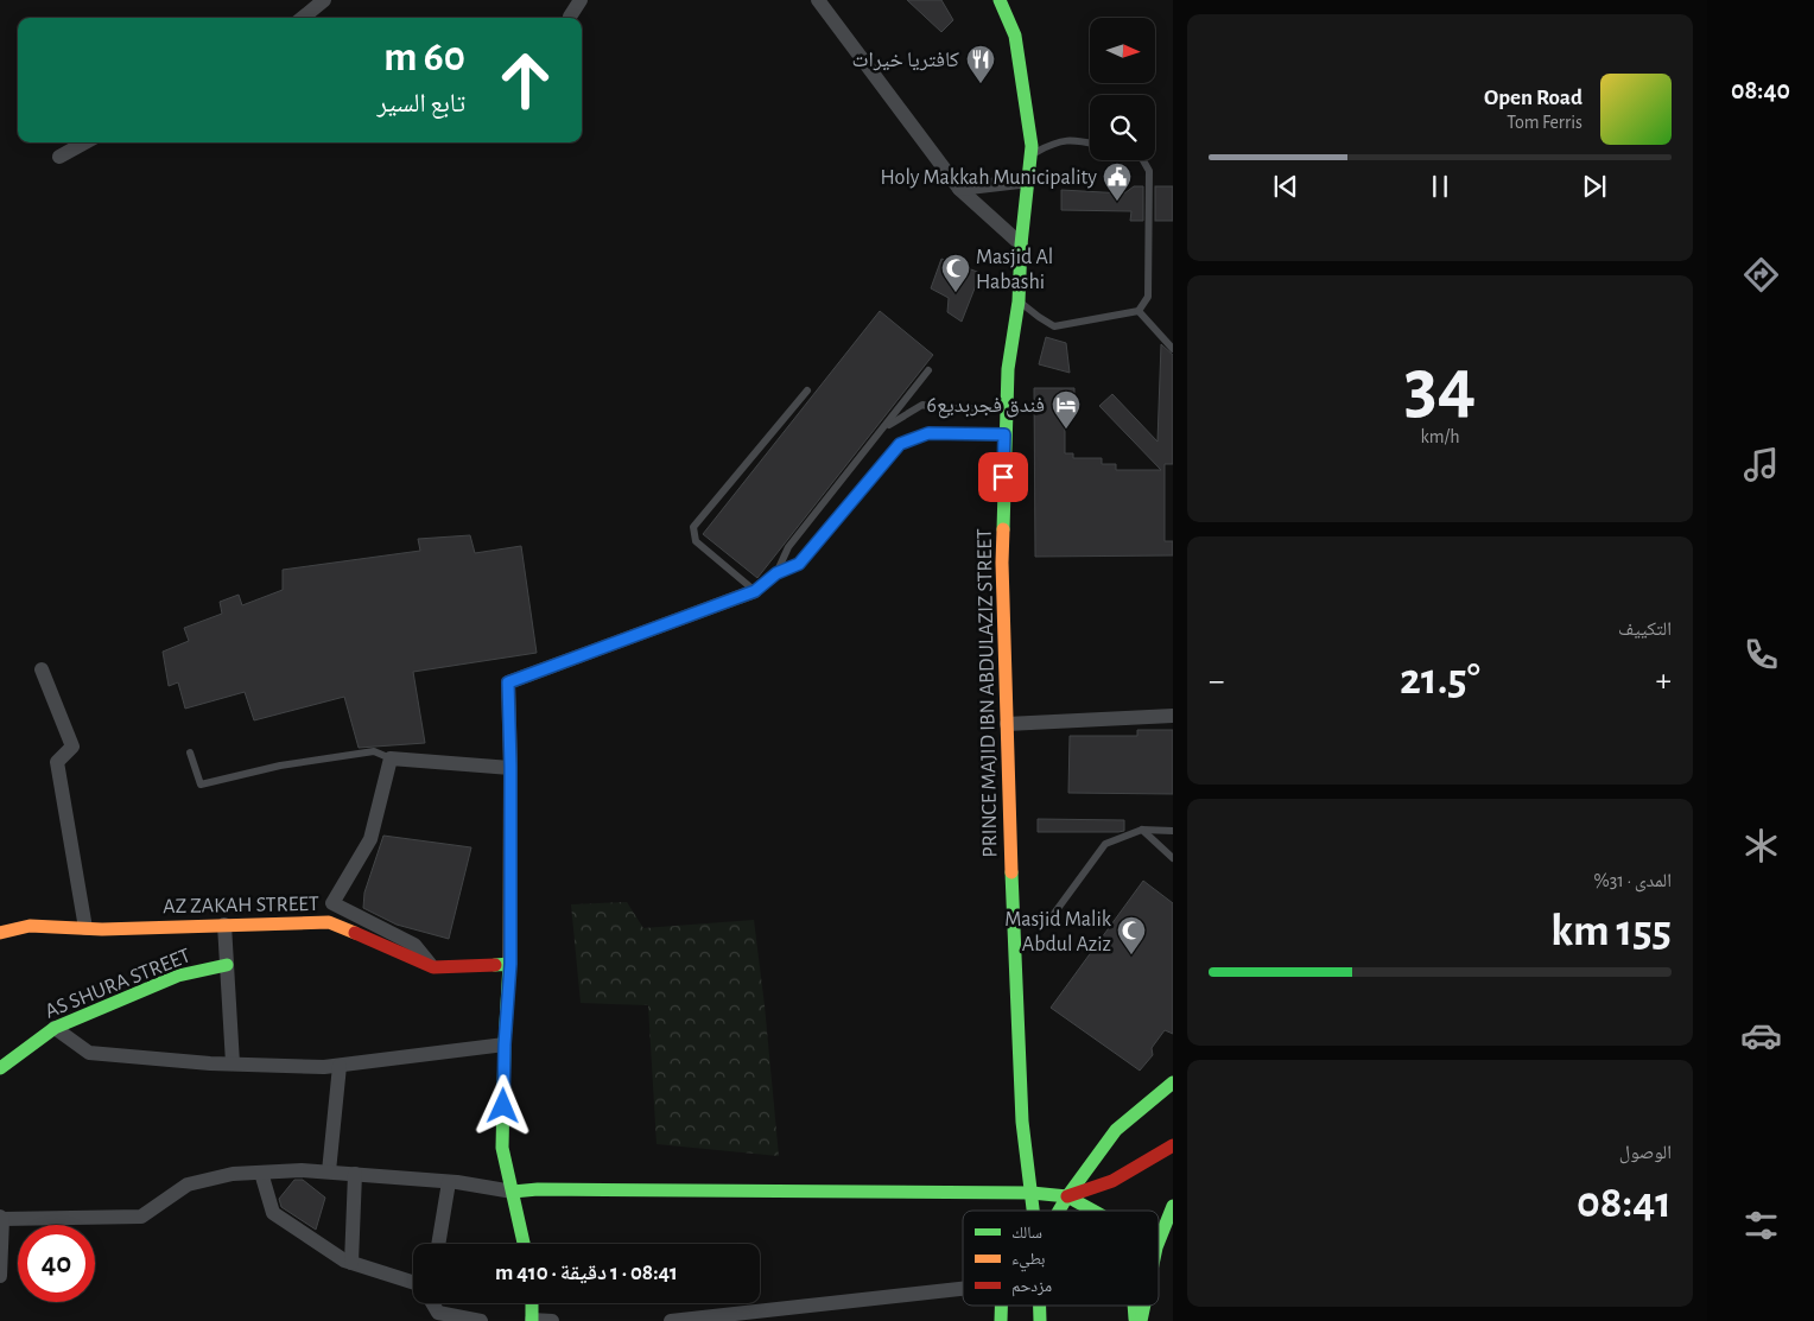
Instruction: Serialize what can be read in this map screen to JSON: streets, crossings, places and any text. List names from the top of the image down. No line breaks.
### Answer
{"streets":{"street":["PRINCE MAJID IBN ABDULAZIZ STREET","AZ ZAKAH STREET","AS SHURA STREET"]},"places":{"restaurant":["كافتريا خيرات"],"public building":["Holy Makkah Municipality"],"mosque":["Masjid Al Habashi","Masjid Malik Abdul Aziz"],"hotel":["فندق فجربديع6"]},"legend":["سالك","بطيء","مزدحم"],"north":"right","page":{"tabs":"08:40","turn":["60 m","تابع السير"],"song":["Open Road","Tom Ferris"],"tile":[["34","km/h"],"التكييف",["المدى · 31%","155 km"],["الوصول","08:41"]],"heat":["−","21.5°","+"],"limit":"40","trip":"08:41 · 1 دقيقة · 410 m"}}
